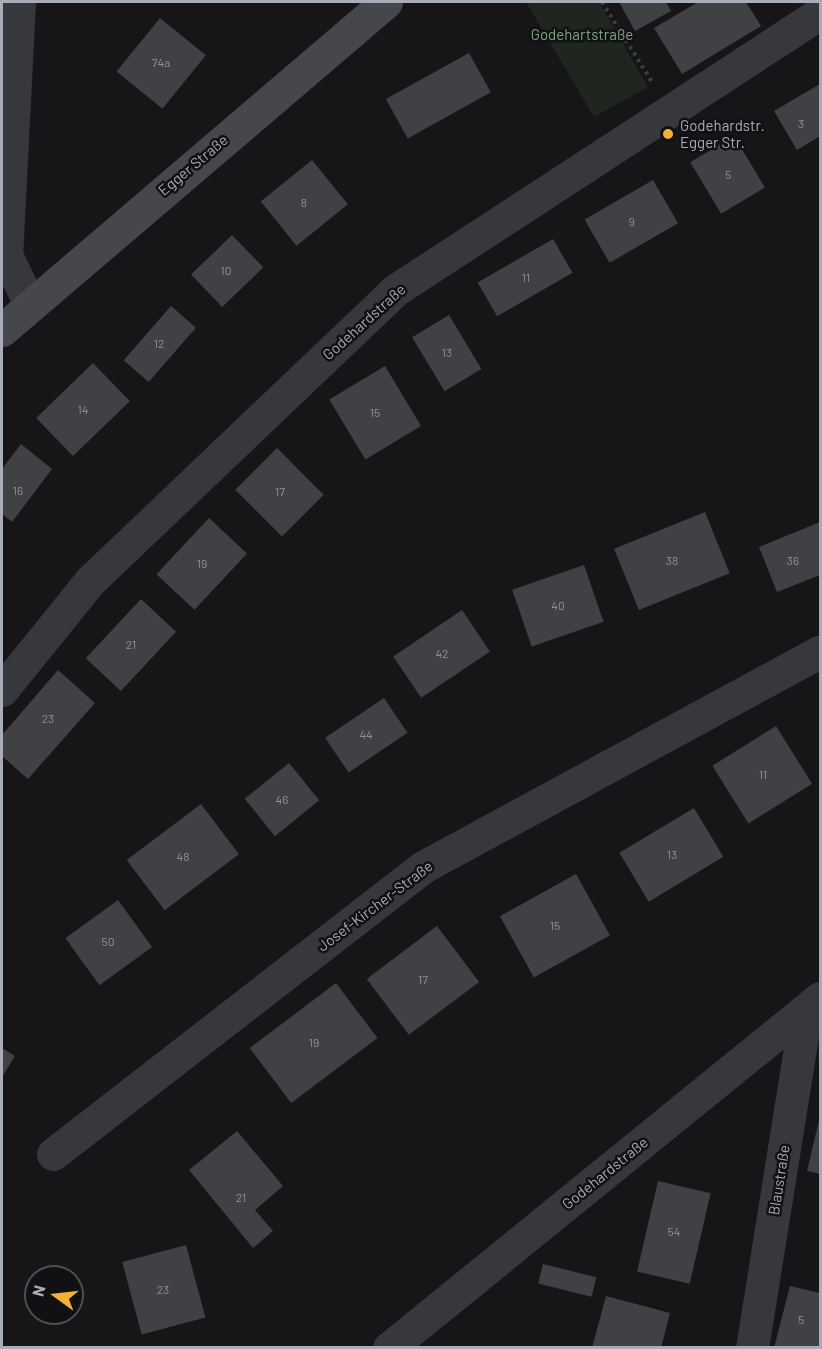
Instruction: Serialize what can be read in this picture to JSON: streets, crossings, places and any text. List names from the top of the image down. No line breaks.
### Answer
{"streets":{"street":["Egger Straße","Godehardstraße","Josef-Kircher-Straße","Blaustraße"]},"crossings":[["Godehardstraße","Blaustraße"]],"parks":["Godehartstraße"],"places":["Godehardstr. Egger Str."],"house_numbers":["74a","3","5","8","9","10","11","12","13","14","15","16","17","38","36","19","40","21","42","23","44","11","46","13","48","15","50","17","19","21","54","23","5"],"north":"left"}
